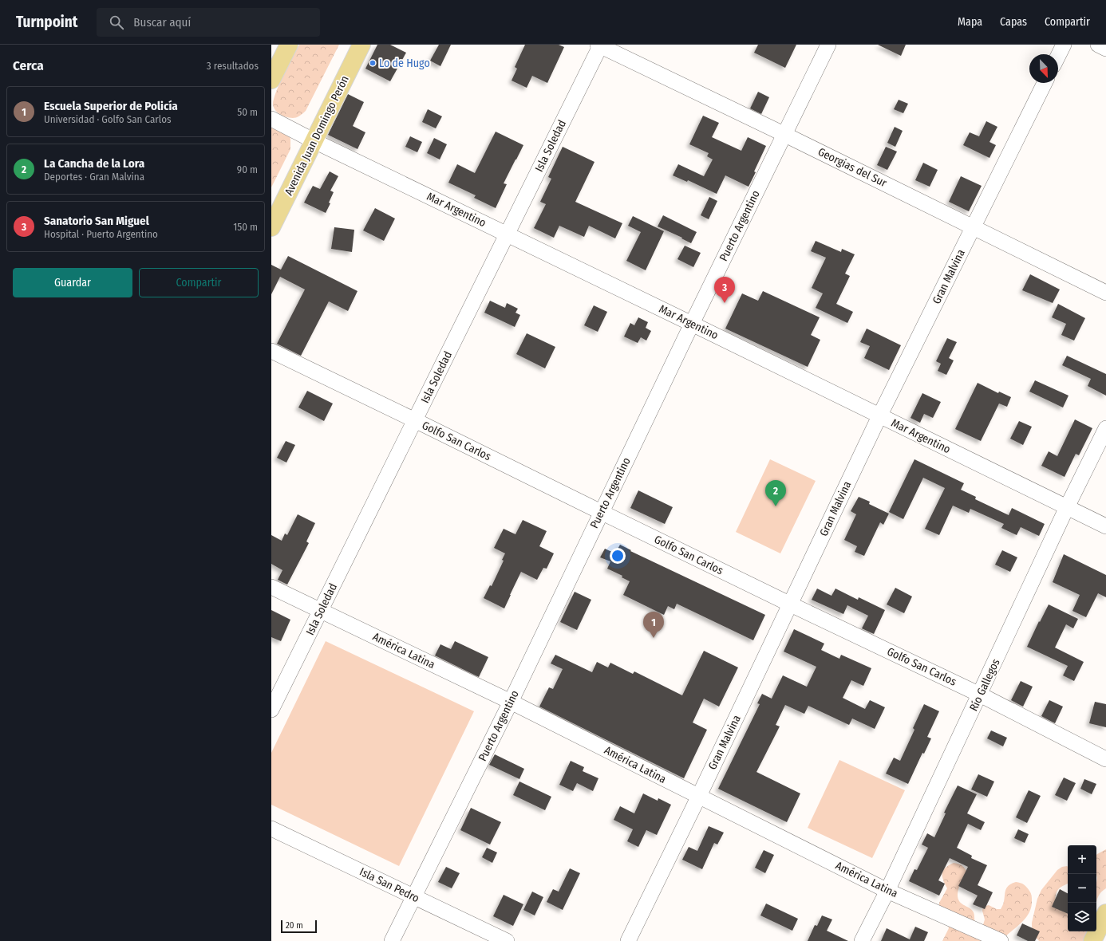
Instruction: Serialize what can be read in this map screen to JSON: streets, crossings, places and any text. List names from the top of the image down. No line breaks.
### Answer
{"streets":{"main road":["Avenida Juan Domingo Perón"],"street":["Isla Soledad","Georgias del Sur","Mar Argentino","Puerto Argentino","Gran Malvina","Golfo San Carlos","América Latina","Río Gallegos","Isla San Pedro"]},"crossings":[["Avenida Juan Domingo Perón","Mar Argentino"],["Isla Soledad","Georgias del Sur"],["Isla Soledad","Mar Argentino"],["Isla Soledad","Golfo San Carlos"],["Isla Soledad","América Latina"],["Georgias del Sur","Puerto Argentino"],["Georgias del Sur","Gran Malvina"],["Mar Argentino","Puerto Argentino"],["Mar Argentino","Gran Malvina"],["Mar Argentino","Río Gallegos"],["Puerto Argentino","Golfo San Carlos"],["Puerto Argentino","América Latina"],["Puerto Argentino","Isla San Pedro"],["Gran Malvina","Golfo San Carlos"],["Gran Malvina","América Latina"],["Golfo San Carlos","Río Gallegos"],["América Latina","Río Gallegos"]],"places":["Lo de Hugo"],"scale_bar":"20 m","north":"bottom right","page":{"header":"Turnpoint","search":"Buscar aquí","nav":["Mapa","Capas","Compartir"],"heading":["Cerca","3 resultados"],"list":[{"mark":"1","name":"Escuela Superior de Policía","note":"Universidad · Golfo San Carlos","value":"50 m"},{"mark":"2","name":"La Cancha de la Lora","note":"Deportes · Gran Malvina","value":"90 m"},{"mark":"3","name":"Sanatorio San Miguel","note":"Hospital · Puerto Argentino","value":"150 m"}],"buttons":["Guardar","Compartir"],"pins":["3","2","1"],"map_buttons":["+","−"],"scale":"20 m"}}
